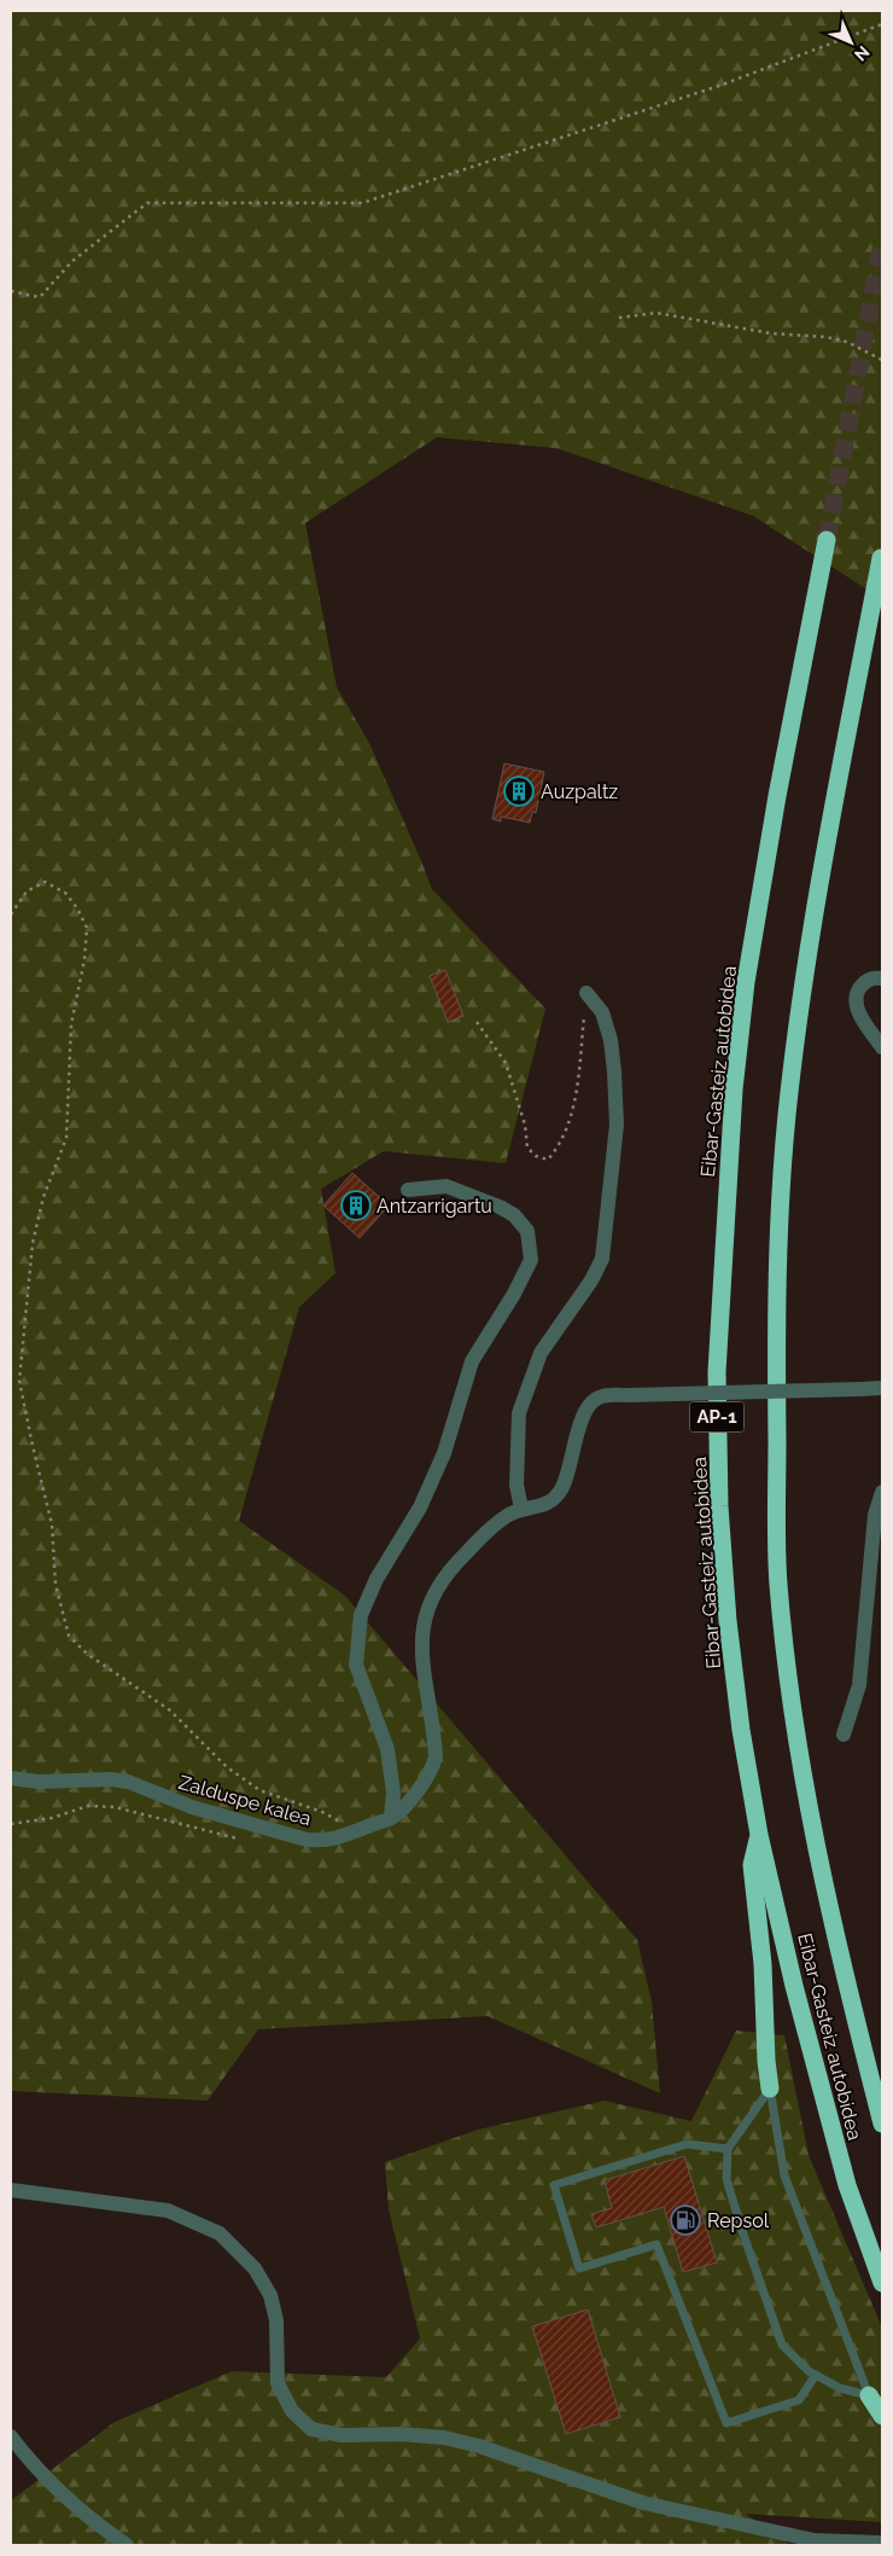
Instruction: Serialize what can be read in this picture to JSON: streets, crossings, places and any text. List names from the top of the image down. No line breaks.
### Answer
{"streets":{"highway":["Eibar-Gasteiz autobidea","AP-1"],"street":["Zalduspe kalea"]},"places":{"building":["Auzpaltz","Antzarrigartu"],"fuel station":["Repsol"]},"north":"bottom right"}
